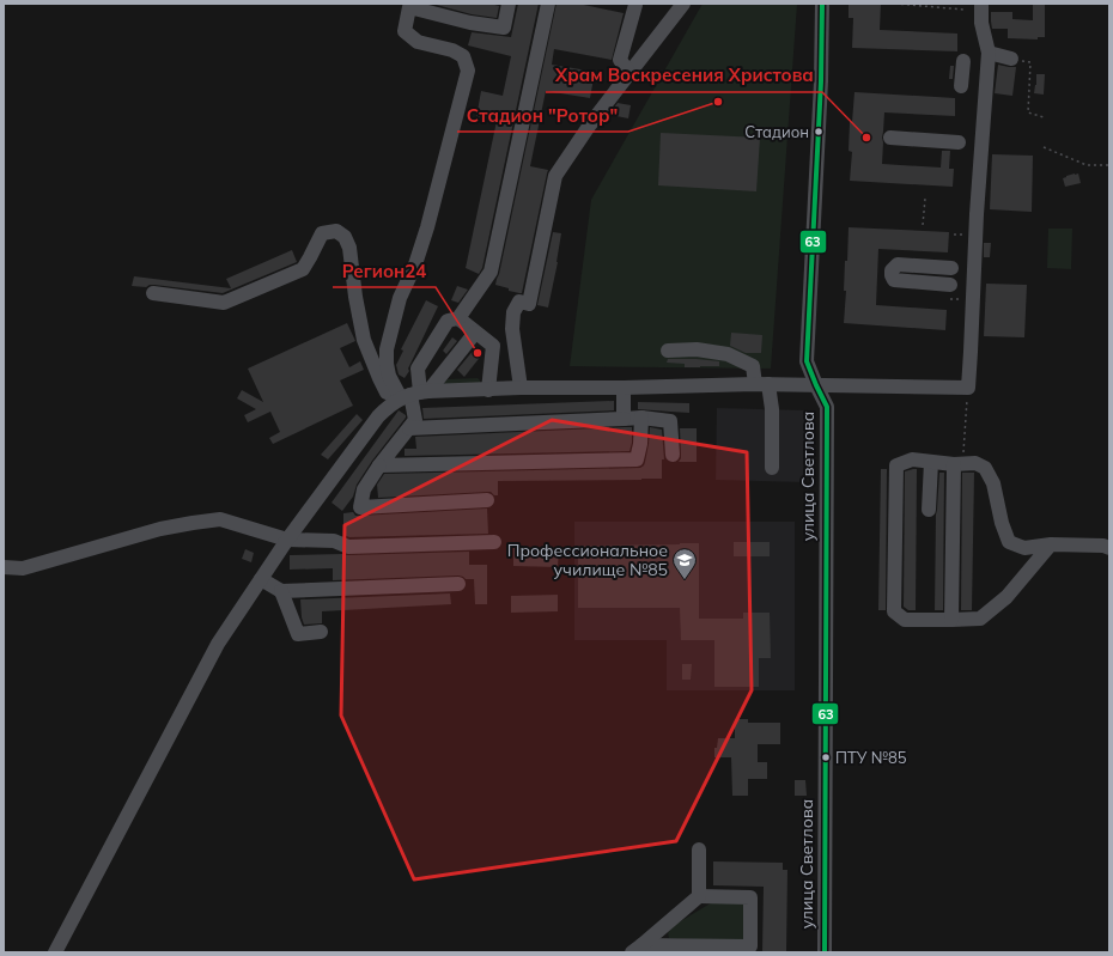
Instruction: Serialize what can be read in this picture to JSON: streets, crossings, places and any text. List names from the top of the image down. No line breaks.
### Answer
{"streets":{"street":["улица Светлова"]},"places":{"other":["Стадион \"Ротор\"","Стадион","Храм Воскресения Христова","Регион24","ПТУ №85"],"school or university":["Профессиональное училище №85"]},"lines":["transit line 63"]}
